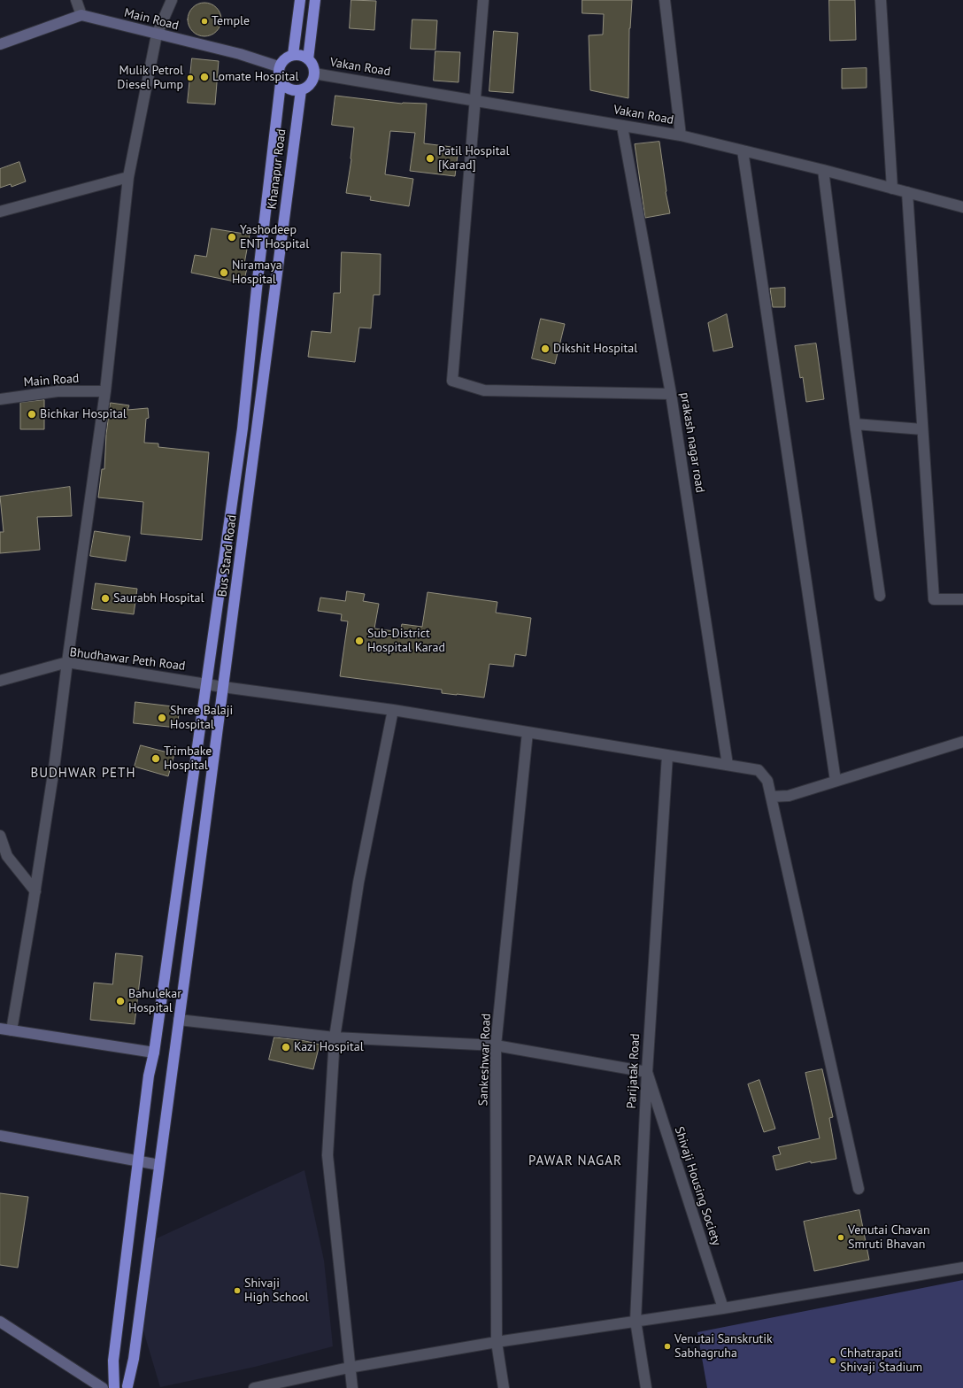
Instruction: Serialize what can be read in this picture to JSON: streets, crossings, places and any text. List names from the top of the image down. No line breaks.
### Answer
{"streets":{"highway":["Khanapur Road","Bus Stand Road"],"street":["Main Road","Vakan Road","prakash nagar road","Bhudhawar Peth Road","Sankeshwar Road","Parijatak Road","Shivaji Housing Society"]},"crossings":[["Main Road","Vakan Road"],["Main Road","Khanapur Road"],["Vakan Road","Khanapur Road"],["Vakan Road","prakash nagar road"],["Khanapur Road","Bus Stand Road"],["prakash nagar road","Bhudhawar Peth Road"],["Bus Stand Road","Bhudhawar Peth Road"],["Bhudhawar Peth Road","Sankeshwar Road"],["Bhudhawar Peth Road","Parijatak Road"],["Parijatak Road","Shivaji Housing Society"]],"districts":["BUDHWAR PETH","PAWAR NAGAR"],"places":["Temple","Lomate Hospital","Mulik Petrol Diesel Pump","Patil Hospital [Karad]","Yashodeep ENT Hospital","Niramaya Hospital","Dikshit Hospital","Bichkar Hospital","Saurabh Hospital","Sub-District Hospital Karad","Shree Balaji Hospital","Trimbake Hospital","Bahulekar Hospital","Kazi Hospital","Venutai Chavan Smruti Bhavan","Shivaji High School","Venutai Sanskrutik Sabhagruha","Chhatrapati Shivaji Stadium"]}
